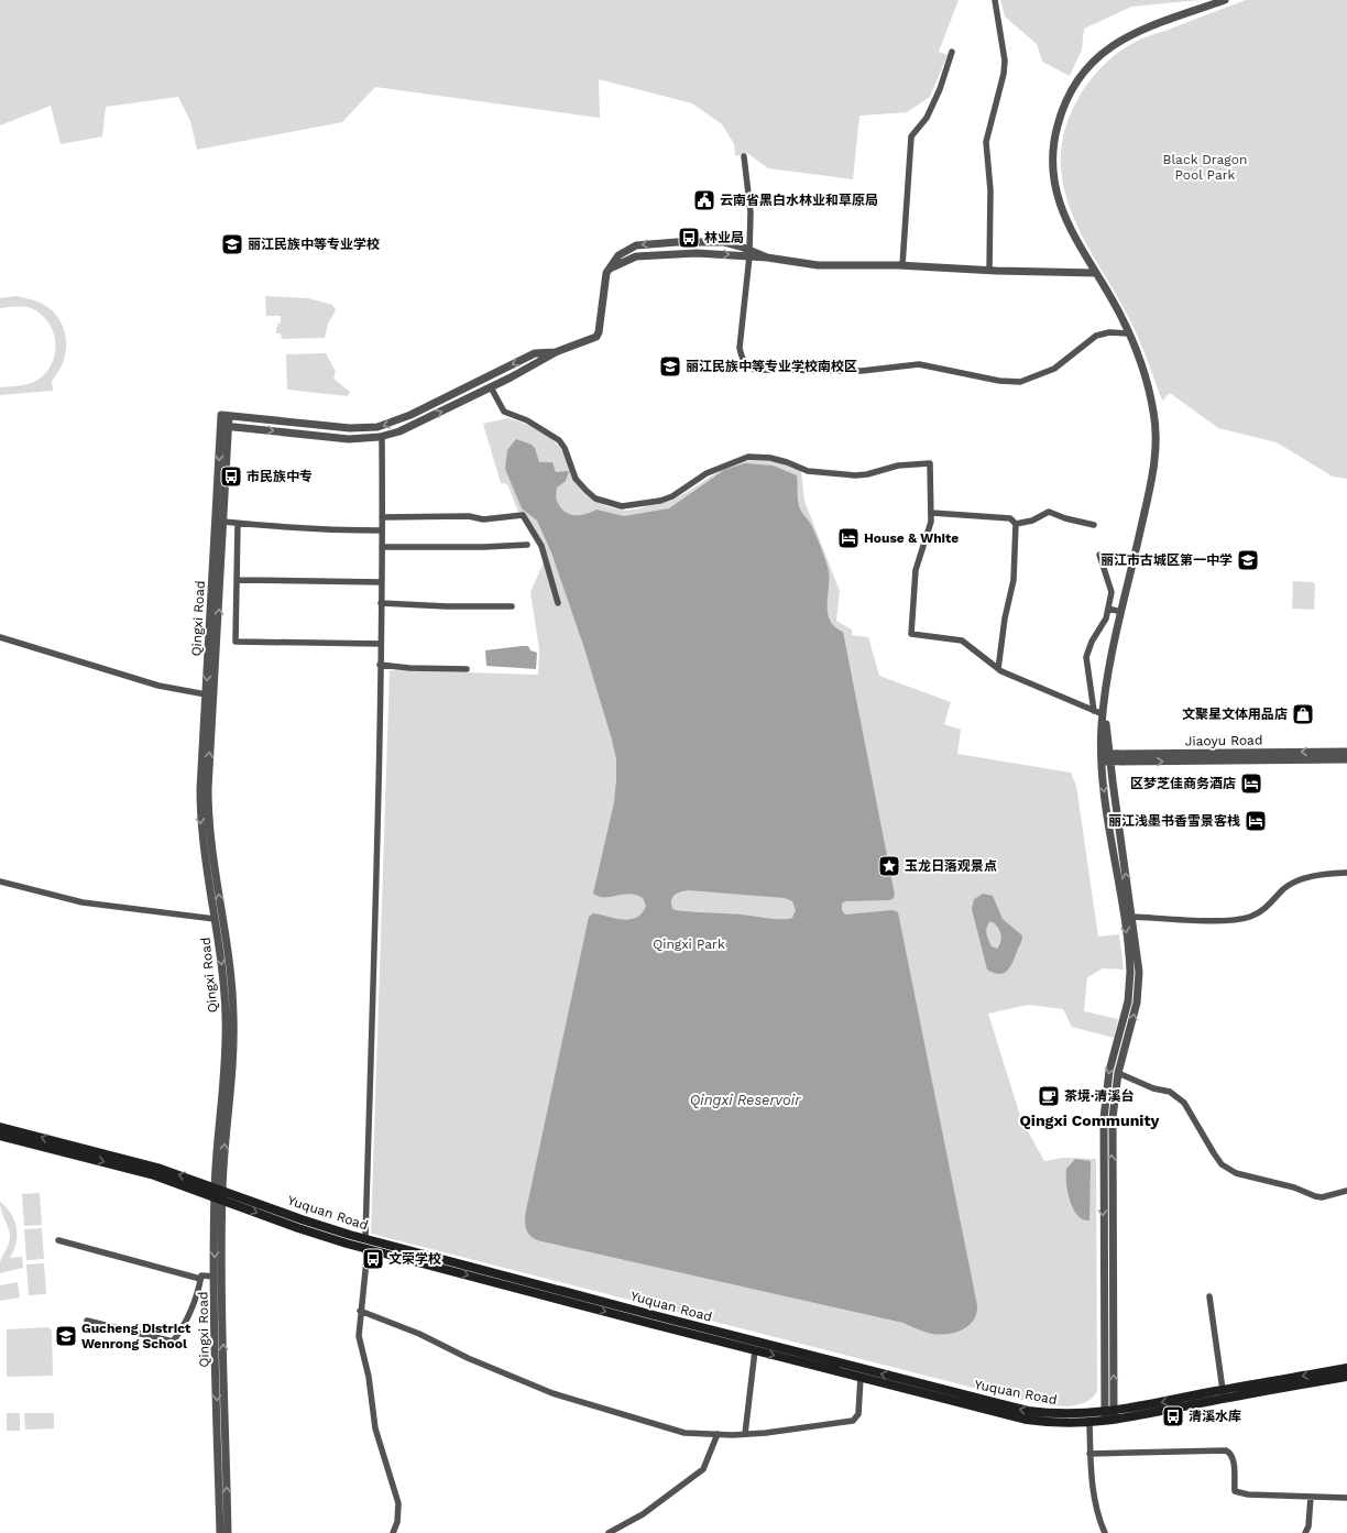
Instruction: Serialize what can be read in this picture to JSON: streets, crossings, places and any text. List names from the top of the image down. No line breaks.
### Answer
{"streets":{"main road":["Yuquan Road"],"street":["Qingxi Road","Jiaoyu Road"]},"crossings":[["Qingxi Road","Yuquan Road"]],"districts":["Qingxi Community"],"water":["Qingxi Reservoir"],"parks":["Black Dragon Pool Park","Qingxi Park"],"places":{"public building":["云南省黑白水林业和草原局"],"bus stop":["林业局","市民族中专","文荣学校","清溪水库"],"school or university":["丽江民族中等专业学校","丽江民族中等专业学校南校区","丽江市古城区第一中学","Gucheng District Wenrong School"],"hotel":["House & White","区梦芝佳商务酒店","丽江浅墨书香雪景客栈"],"shop":["文聚星文体用品店"],"place":["玉龙日落观景点"],"cafe":["茶境·清溪台"]}}
